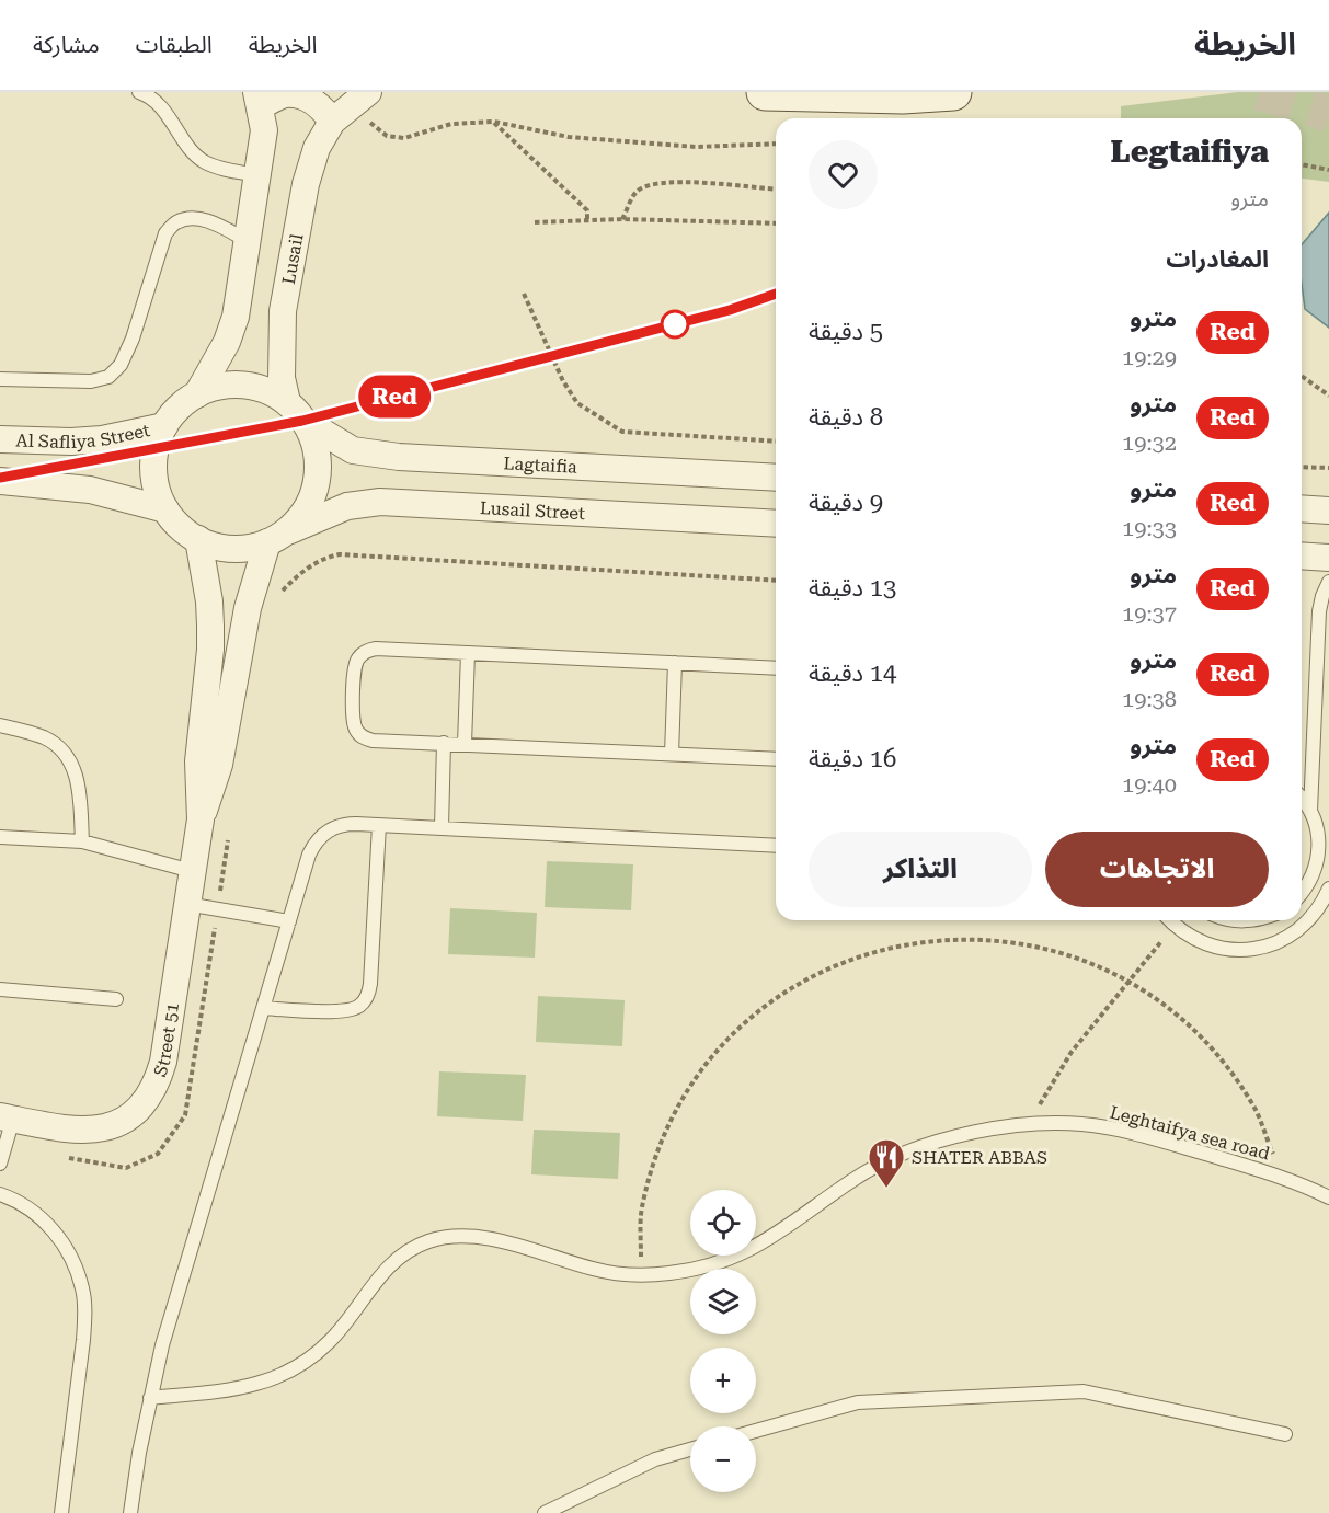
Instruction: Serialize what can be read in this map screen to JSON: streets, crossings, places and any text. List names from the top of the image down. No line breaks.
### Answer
{"streets":{"street":["Lusail","Al Safliya Street","Lagtaifia","Lusail Street","Street 51"],"lane":["Leghtaifya sea road"]},"crossings":[["Lusail","Al Safliya Street"],["Lusail","Lagtaifia"],["Lusail","Lusail Street"],["Lusail","Street 51"],["Al Safliya Street","Lagtaifia"],["Al Safliya Street","Lusail Street"],["Al Safliya Street","Street 51"],["Lagtaifia","Lusail Street"],["Lagtaifia","Street 51"],["Lusail Street","Street 51"]],"places":{"restaurant":["SHATER ABBAS"]},"lines":["metro line Red"],"page":{"header":"الخريطة","nav":["الخريطة","الطبقات","مشاركة"],"on_map":"Red","heading":[["Legtaifiya","مترو"],"المغادرات"],"list":[{"mark":"Red","name":"مترو","note":"19:29","value":"5 دقيقة"},{"mark":"Red","name":"مترو","note":"19:32","value":"8 دقيقة"},{"mark":"Red","name":"مترو","note":"19:33","value":"9 دقيقة"},{"mark":"Red","name":"مترو","note":"19:37","value":"13 دقيقة"},{"mark":"Red","name":"مترو","note":"19:38","value":"14 دقيقة"},{"mark":"Red","name":"مترو","note":"19:40","value":"16 دقيقة"}],"buttons":["الاتجاهات","التذاكر"],"map_buttons":["+","−"]}}
